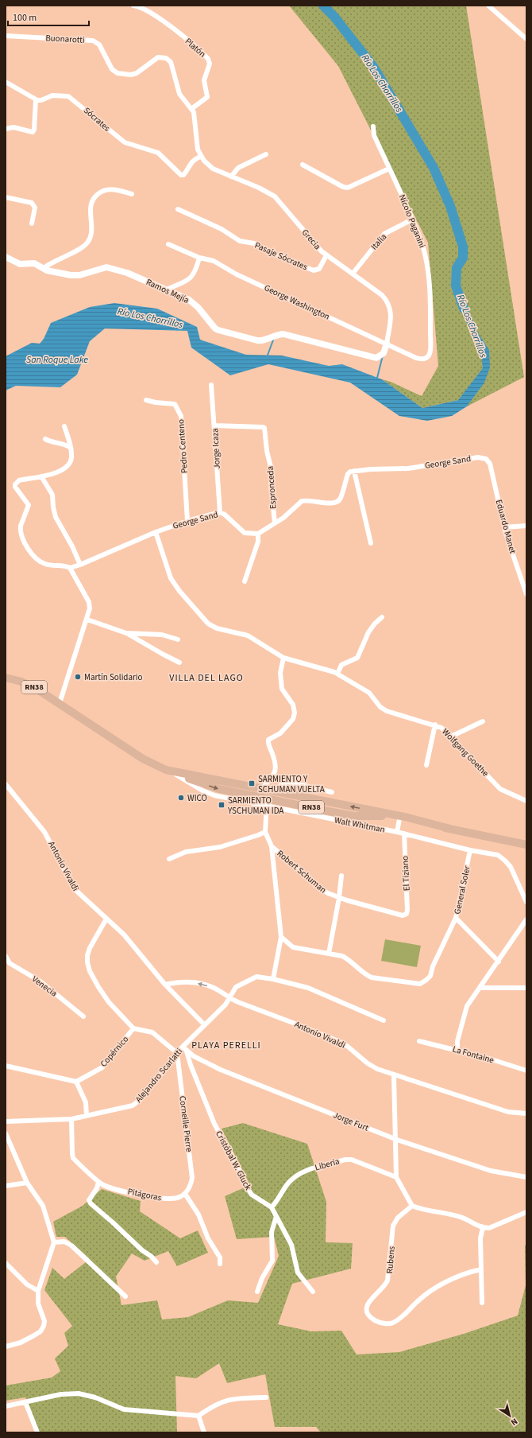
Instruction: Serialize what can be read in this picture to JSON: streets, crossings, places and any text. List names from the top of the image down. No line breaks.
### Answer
{"streets":{"main road":["RN38"],"street":["Buonarotti","Platón","Sócrates","Nícolo Paganini","Grecia","Italia","Pasaje Sócrates","Ramos Mejía","George Washington","Pedro Centeno","Jorge Icaza","George Sand","Espronceda","Eduardo Manet","Wolfgang Goethe","Walt Whitman","Antonio Vivaldi","Robert Schuman","El Tiziano","General Soler","Venecia","Copérnico","La Fontaine","Alejandro Scarlatti","Jorge Furt","Corneille Pierre","Cristóbal W. Gluck","Liberia","Pitágoras","Rubens"]},"crossings":[["Buonarotti","Platón"],["Buonarotti","Sócrates"],["Buonarotti","Grecia"],["Sócrates","Grecia"],["Nícolo Paganini","Italia"],["Nícolo Paganini","George Washington"],["Grecia","Italia"],["Grecia","Pasaje Sócrates"],["Grecia","Ramos Mejía"],["Grecia","George Washington"],["Ramos Mejía","George Washington"],["Pedro Centeno","George Sand"],["Jorge Icaza","George Sand"],["Jorge Icaza","Espronceda"],["George Sand","Eduardo Manet"],["George Sand","Wolfgang Goethe"],["RN38","Walt Whitman"],["Walt Whitman","El Tiziano"],["Walt Whitman","General Soler"],["Antonio Vivaldi","Alejandro Scarlatti"],["Robert Schuman","El Tiziano"],["Alejandro Scarlatti","Jorge Furt"],["Alejandro Scarlatti","Corneille Pierre"],["Alejandro Scarlatti","Pitágoras"],["Jorge Furt","Cristóbal W. Gluck"],["Corneille Pierre","Pitágoras"],["Cristóbal W. Gluck","Liberia"]],"districts":["VILLA DEL LAGO","PLAYA PERELLI"],"water":["Río Los Chorrillos","San Roque Lake"],"places":{"other":["Martín Solidario","WICO"],"transit":["SARMIENTO Y SCHUMAN VUELTA","SARMIENTO YSCHUMAN IDA"]},"scale_bar":"100 m","north":"bottom right"}
